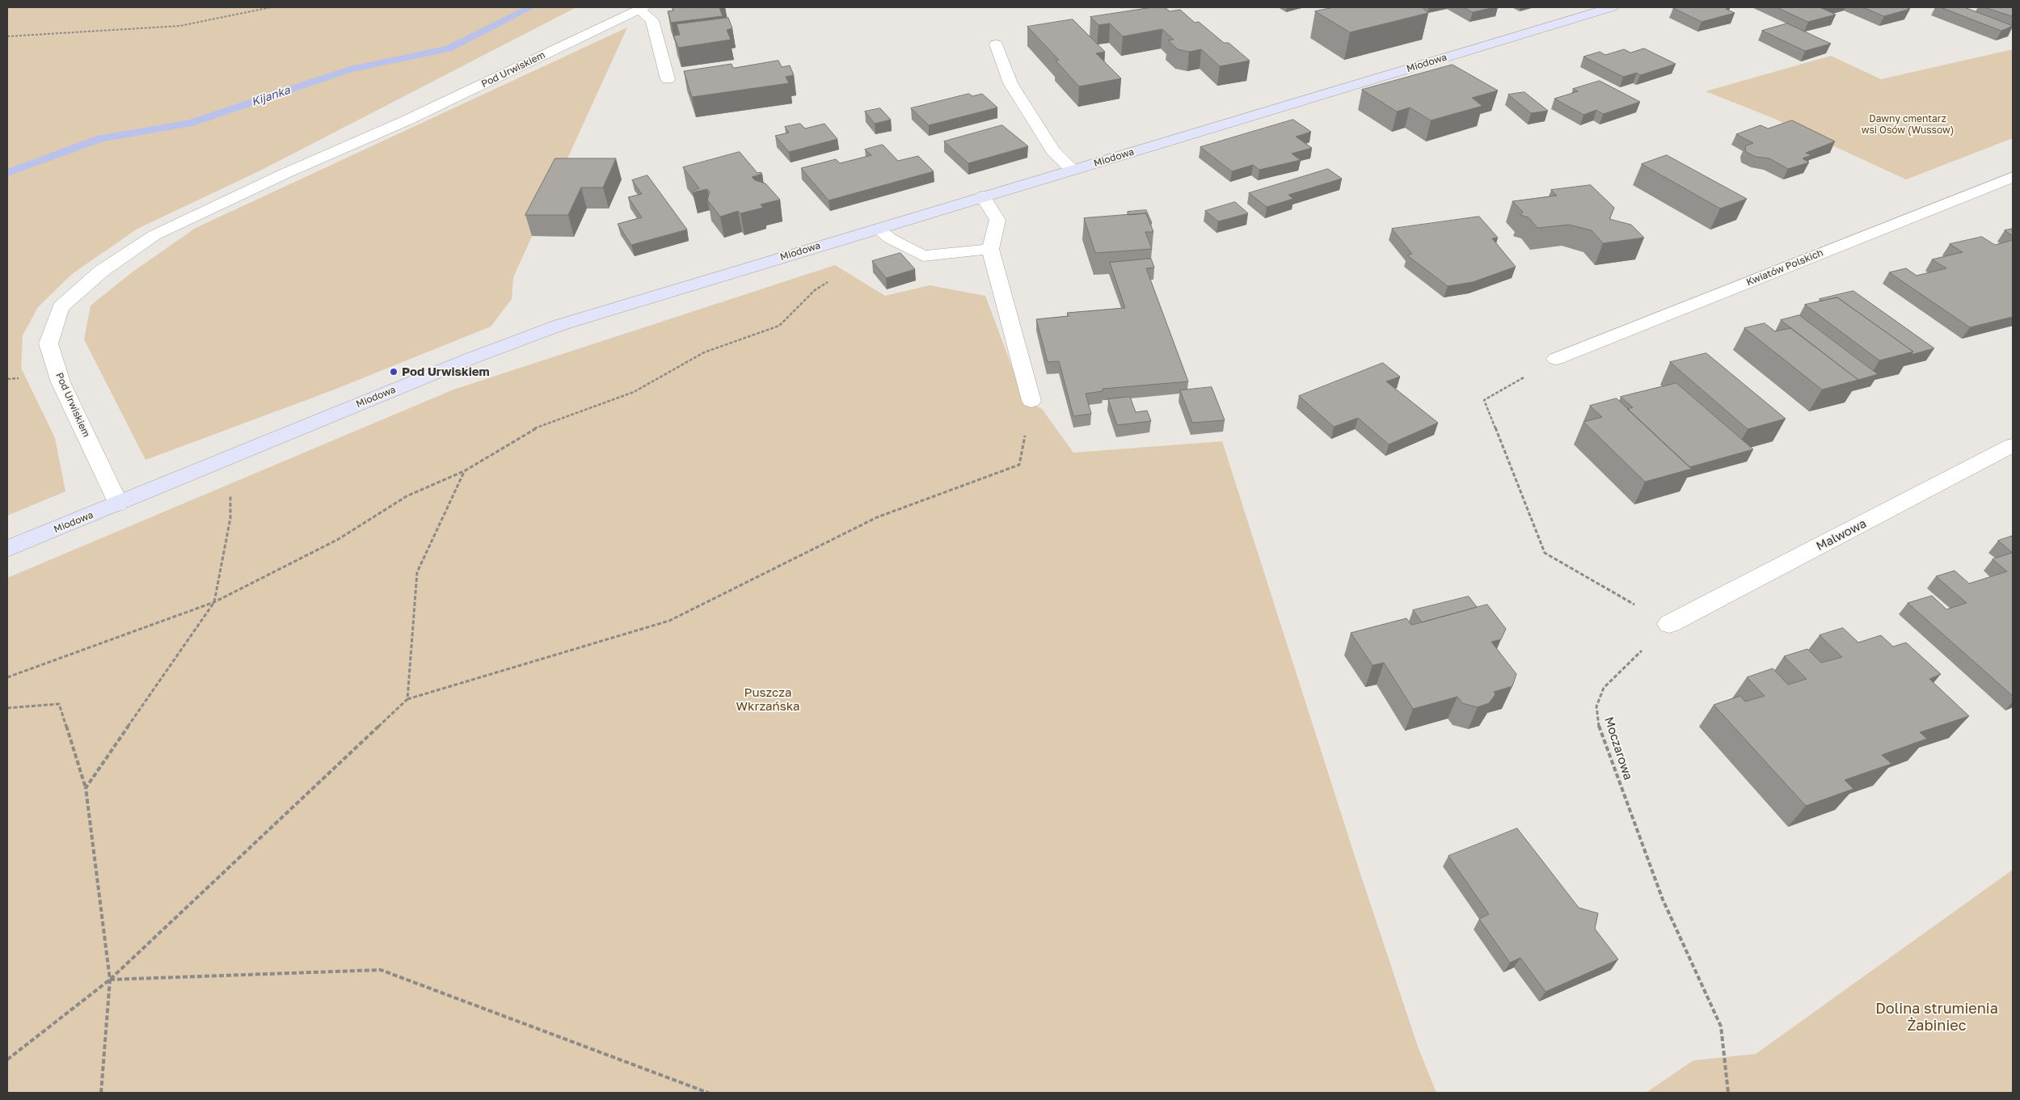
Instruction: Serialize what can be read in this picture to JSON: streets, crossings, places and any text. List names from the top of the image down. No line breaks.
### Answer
{"streets":{"street":["Miodowa","Pod Urwiskiem","Kwiatów Polskich","Malwowa"],"path":["Moczarowa"]},"crossings":[["Miodowa","Pod Urwiskiem"],["Malwowa","Moczarowa"]],"water":["Kijanka"],"parks":["Dawny cmentarz wsi Osów (Wussow)","Puszcza Wkrzańska","Dolina strumienia Żabiniec"],"places":["Pod Urwiskiem"]}
